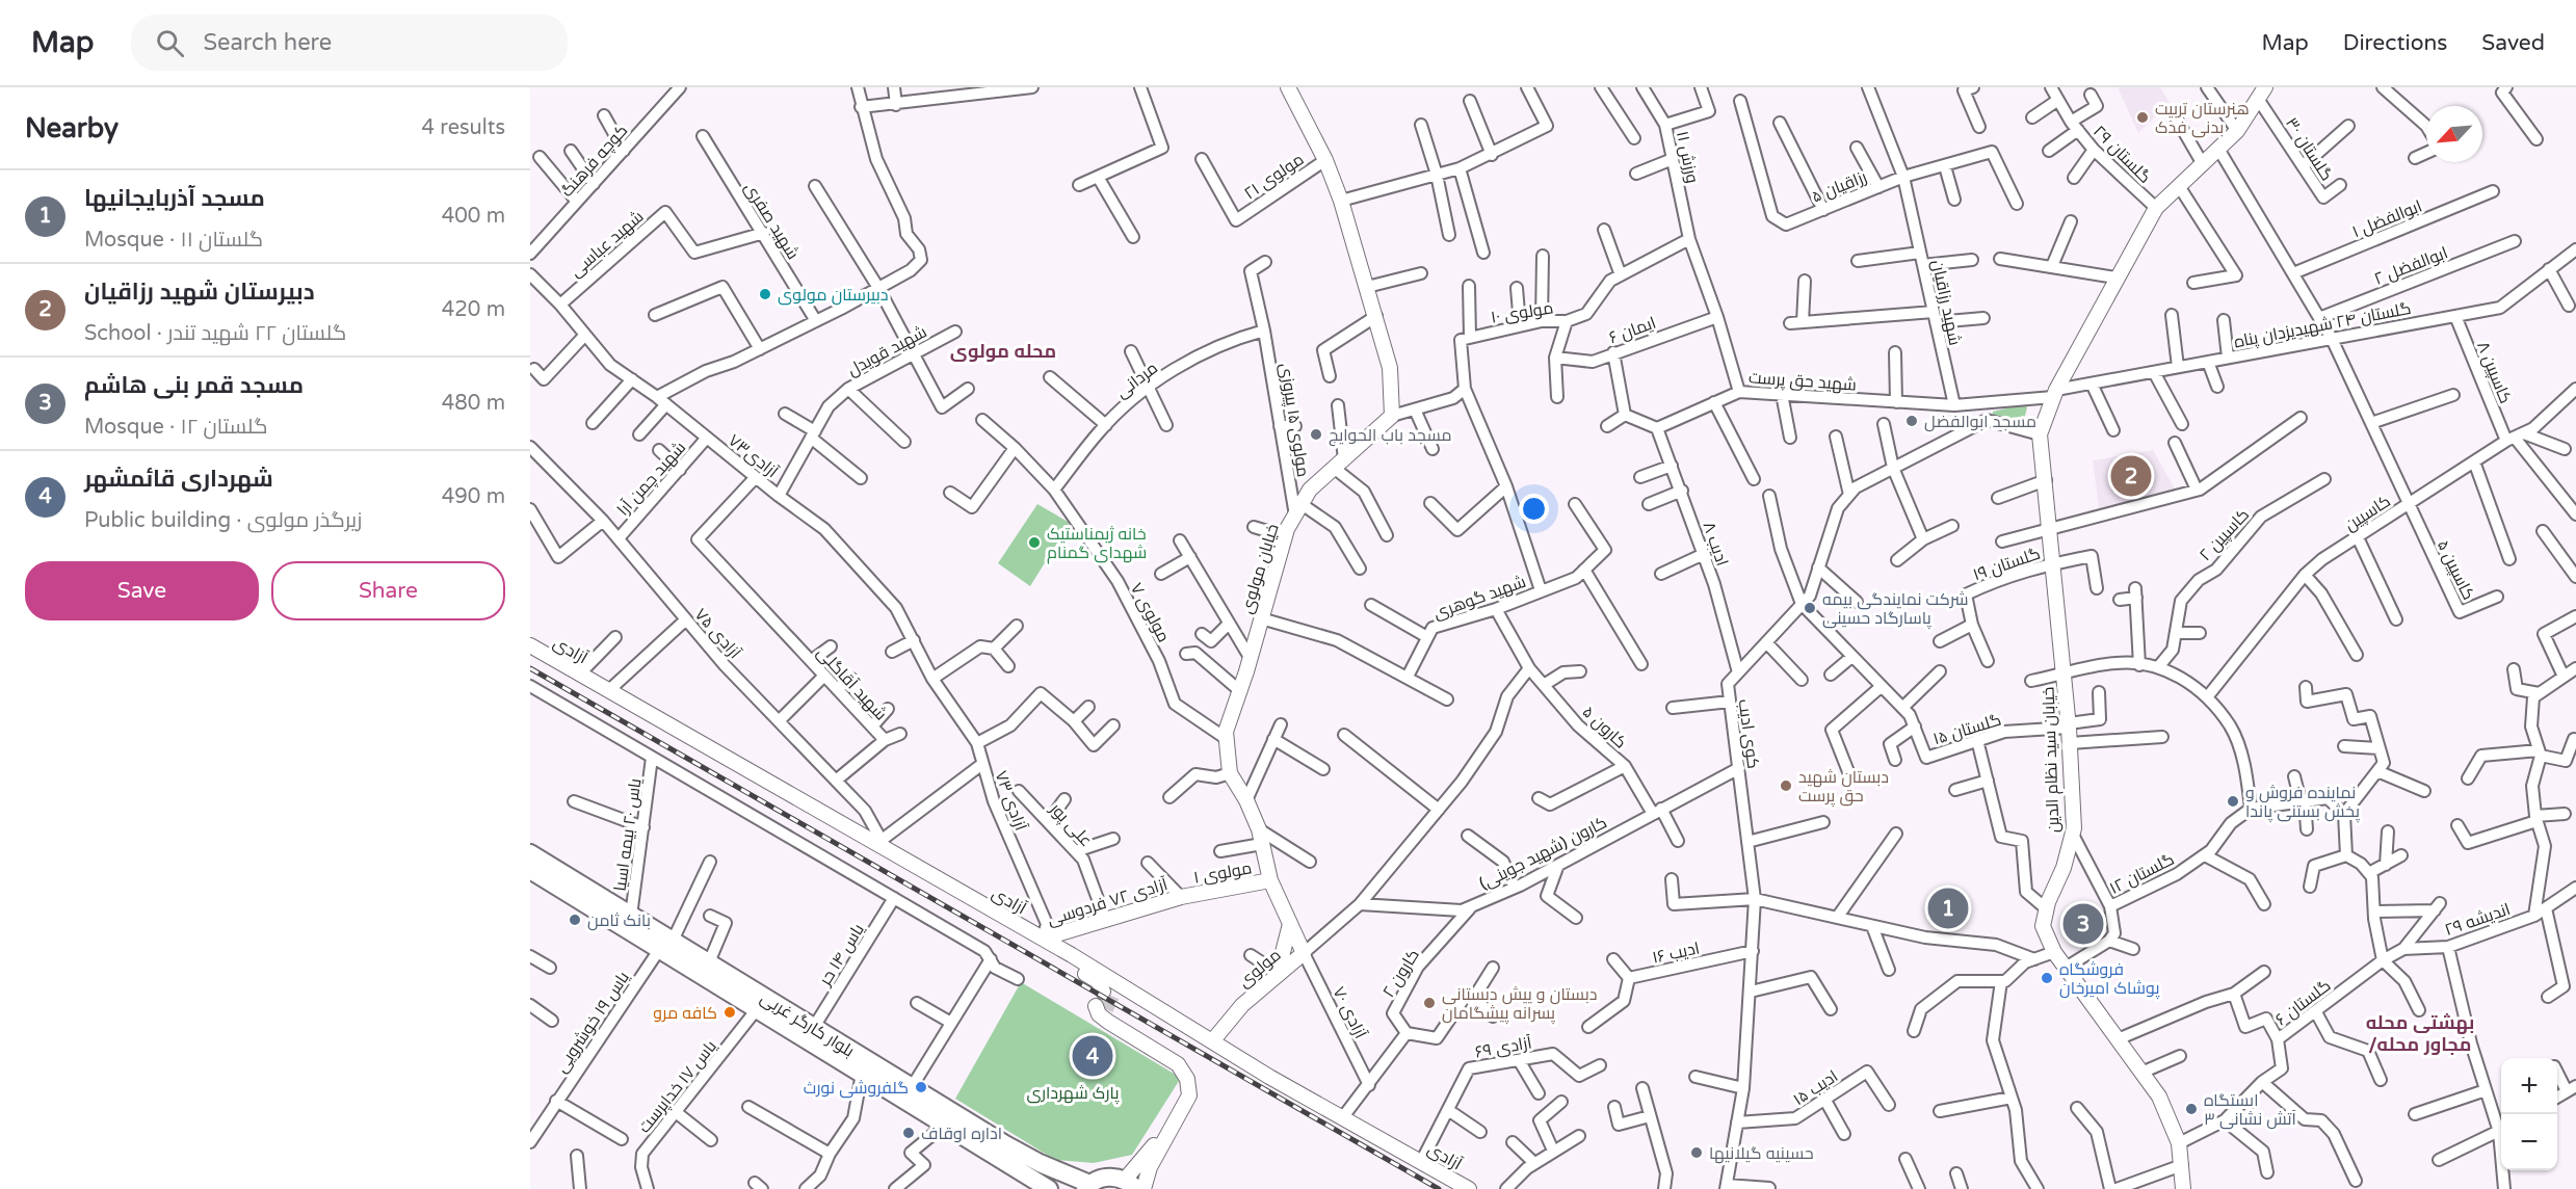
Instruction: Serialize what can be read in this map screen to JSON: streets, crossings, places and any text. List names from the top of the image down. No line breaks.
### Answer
{"streets":{"main road":["بلوار کارگر غربی"],"street":["گلستان ۳۰","گلستان ۲۹","ورزش ۱۱","کوچه فرهنگ","مولوی ۲۱","رزاقیان ۵","ابوالفضل ۱","شهید صفری","شهید عباسی","ابوالفضل ۲","شهید رزاقیان","مولوی ۱۰","گلستان ۲۴ شهیدیزدان پناه","ایمان ۶","شهید قویدل","کاسپین ۸","مردانی","شهید حق پرست","مولوی ۱۵ پیروزی","آزادی۷۳","شهید چمن آرا","کاسپین","کاسپین ۲","ادیب ۸","گلستان ۱۹","خیابان مولوی","کاسپین ۵","شهید گوهری","مولوی ۷","آزادی ۷۵","آزادی","شهید آقاگلی","کارون ۵","گلستان ۱۵","کوی ادیب","خیابان سید نظام الدین","آزادی ۷۳","علی پور","یاس ۲۰ بیمه اسیا","کارون (شهید جوینی)","مولوی ۱","گلستان ۱۲","آزادی ۷۲ فردوسی","اندیشه ۲۹","ادیب ۱۶","یاس ۱۴ حر","مولوی","کارون ۲","گلستان ۶","آزادی ۷۰","یاس ۱۹ خوشرویی","آزادی ۶۹","یاس ۱۷ خداپرست","ادیب ۱۵"]},"crossings":[["ورزش ۱۱","مولوی ۱۰"],["ورزش ۱۱","ایمان ۶"],["ورزش ۱۱","شهید حق پرست"],["رزاقیان ۵","شهید رزاقیان"],["شهید صفری","شهید عباسی"],["شهید عباسی","آزادی۷۳"],["شهید رزاقیان","شهید حق پرست"],["گلستان ۲۴ شهیدیزدان پناه","کاسپین ۸"],["شهید قویدل","آزادی۷۳"],["کاسپین ۸","کاسپین"],["مردانی","مولوی ۱۵ پیروزی"],["مردانی","مولوی ۷"],["شهید حق پرست","ادیب ۸"],["مولوی ۱۵ پیروزی","خیابان مولوی"],["آزادی۷۳","شهید چمن آرا"],["آزادی۷۳","شهید آقاگلی"],["آزادی۷۳","آزادی ۷۳"],["شهید چمن آرا","آزادی ۷۵"],["کاسپین","کاسپین ۵"],["ادیب ۸","کوی ادیب"],["گلستان ۱۹","خیابان سید نظام الدین"],["خیابان مولوی","مولوی ۷"],["خیابان مولوی","مولوی ۱"],["خیابان مولوی","مولوی"],["شهید گوهری","کارون ۵"],["آزادی ۷۵","آزادی"],["آزادی ۷۵","شهید آقاگلی"],["آزادی","آزادی ۷۳"],["آزادی","آزادی ۷۲ فردوسی"],["آزادی","مولوی"],["آزادی","آزادی ۶۹"],["کارون ۵","کارون (شهید جوینی)"],["گلستان ۱۵","کوی ادیب"],["گلستان ۱۵","خیابان سید نظام الدین"],["کوی ادیب","کارون (شهید جوینی)"],["کوی ادیب","ادیب ۱۶"],["کوی ادیب","ادیب ۱۵"],["خیابان سید نظام الدین","گلستان ۶"],["آزادی ۷۳","آزادی ۷۲ فردوسی"],["علی پور","آزادی ۷۲ فردوسی"],["یاس ۲۰ بیمه اسیا","بلوار کارگر غربی"],["کارون (شهید جوینی)","کارون ۲"],["مولوی ۱","آزادی ۷۲ فردوسی"],["مولوی ۱","مولوی"],["اندیشه ۲۹","گلستان ۶"],["یاس ۱۴ حر","بلوار کارگر غربی"],["مولوی","آزادی ۷۰"],["یاس ۱۹ خوشرویی","بلوار کارگر غربی"],["بلوار کارگر غربی","یاس ۱۷ خداپرست"]],"districts":["محله مولوی","بهشتی محله /مجاور محله"],"parks":["پارک شهرداری"],"places":["هنرستان تربیت بدنی فدک","دبیرستان مولوی","مسجد ابوالفضل","مسجد باب الحوایج","خانه ژیمناستیک شهدای گمنام","شرکت نمایندگی بیمه پاسارگاد حسینی","دبستان شهید حق پرست","نماینده فروش و پخش بستنی پاندا","بانک ثامن","فروشگاه پوشاک امیرخان","دبستان و پیش دبستانی پسرانه پیشگامان","کافه مرو","گلفروشی نورث","ایستگاه آتش نشانی ۳","اداره اوقاف","حسینیه گیلانیها"],"north":"bottom left","page":{"header":"Map","search":"Search here","nav":["Map","Directions","Saved"],"heading":["Nearby","4 results"],"list":[{"mark":"1","name":"مسجد آذربایجانیها","note":"Mosque · گلستان ۱۱","value":"400 m"},{"mark":"2","name":"دبیرستان شهید رزاقیان","note":"School · گلستان ۲۲ شهید تندر","value":"420 m"},{"mark":"3","name":"مسجد قمر بنی هاشم","note":"Mosque · گلستان ۱۲","value":"480 m"},{"mark":"4","name":"شهرداری قائمشهر","note":"Public building · زیرگذر مولوی","value":"490 m"}],"pins":["2","1","3","4"],"buttons":["Save","Share"],"map_buttons":["+","−"]}}
